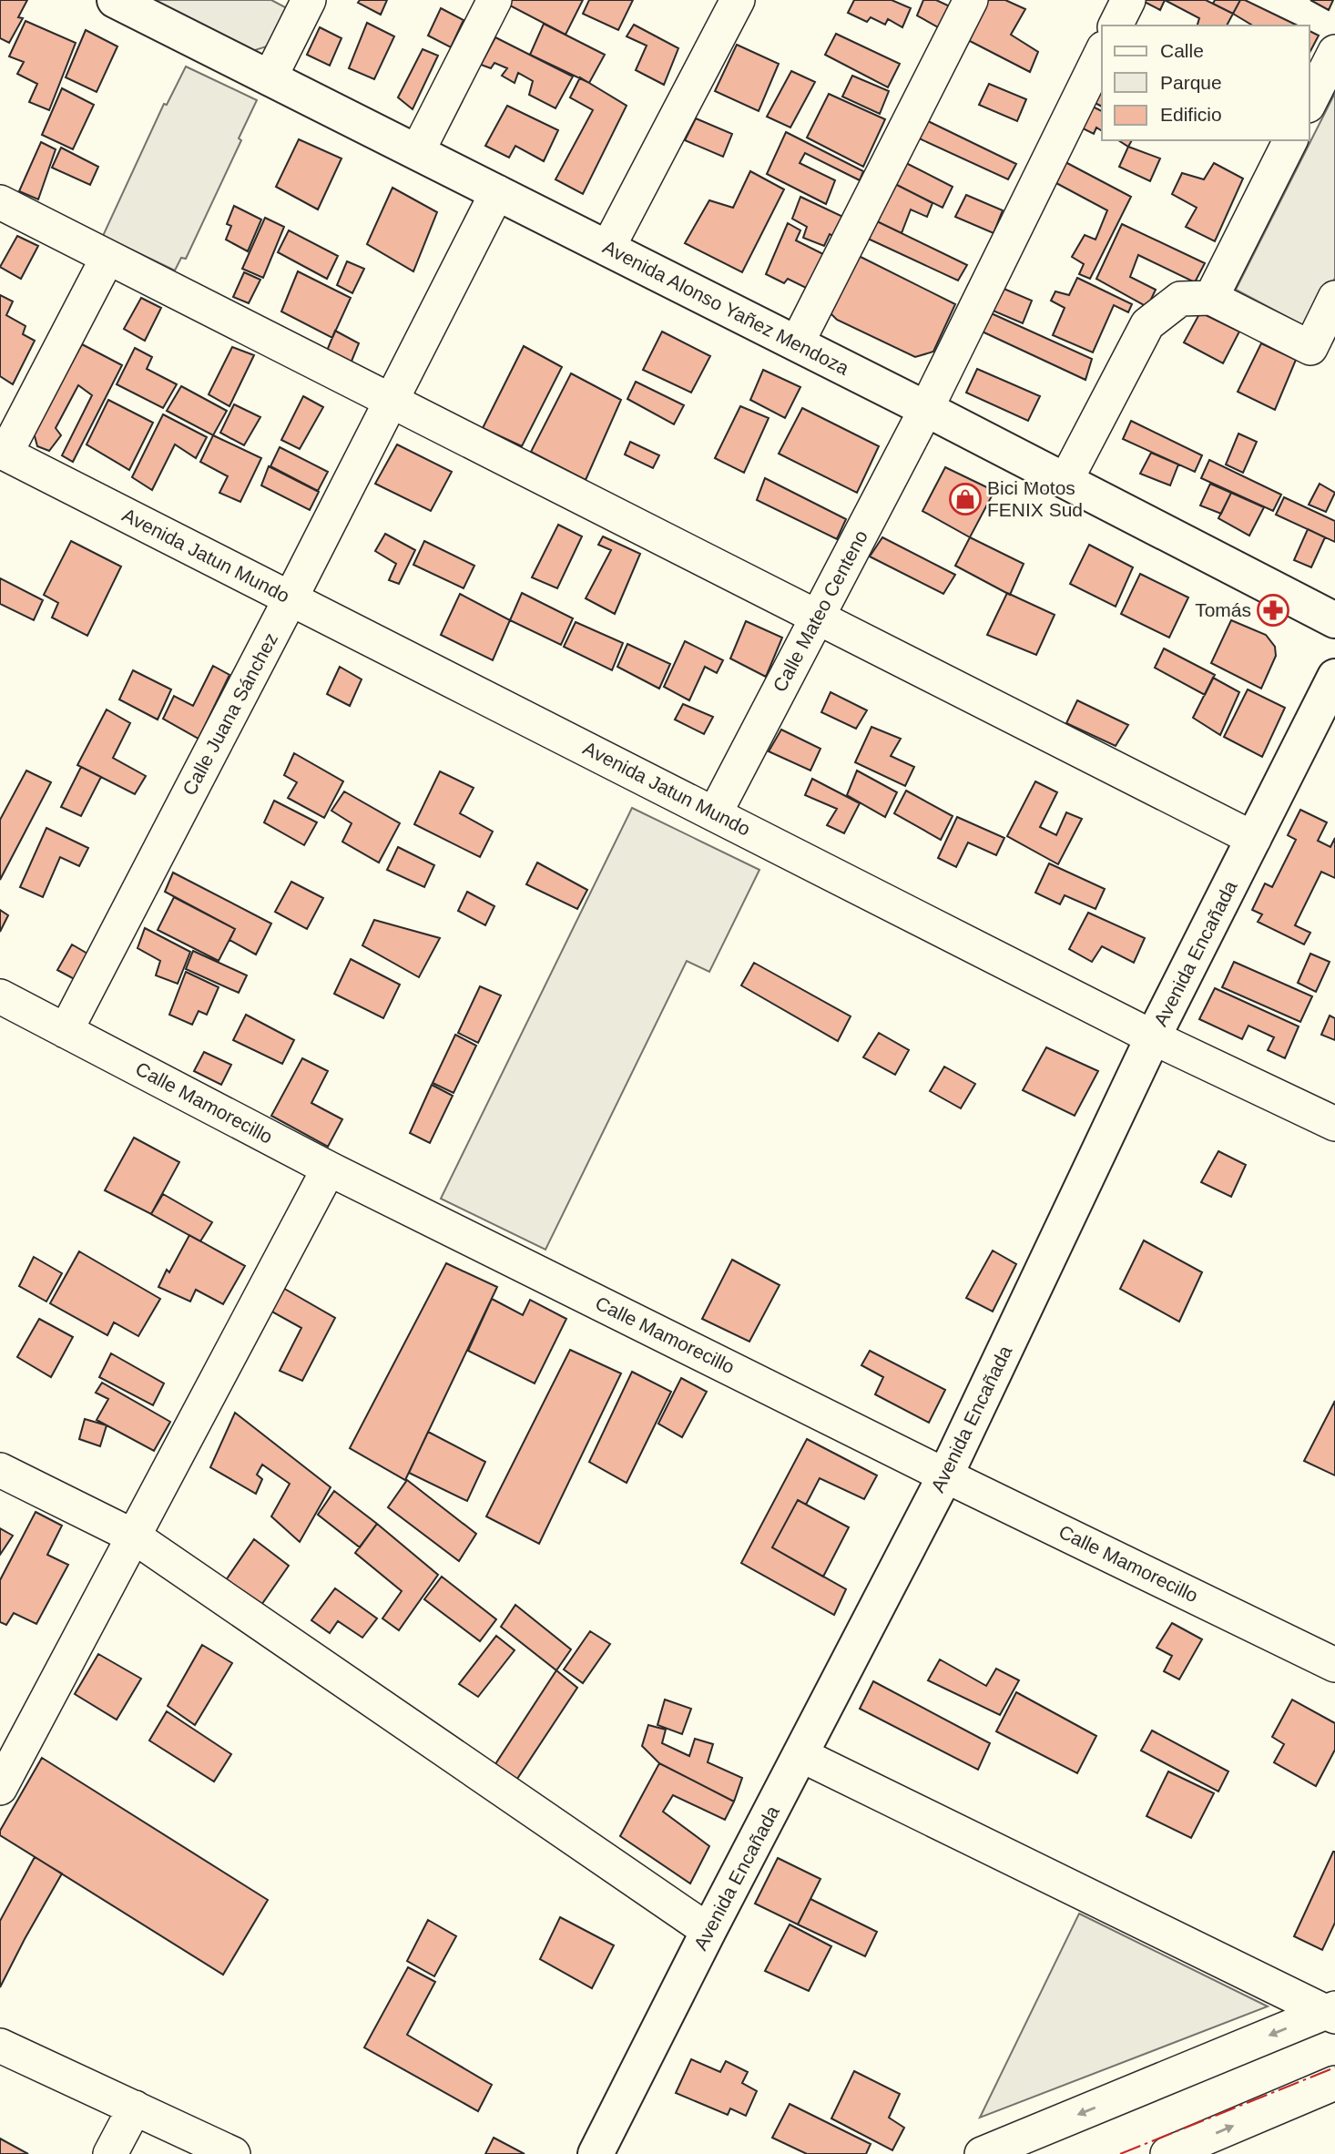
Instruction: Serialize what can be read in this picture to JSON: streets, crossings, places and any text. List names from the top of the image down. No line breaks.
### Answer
{"streets":{"main road":["Avenida Alonso Yañez Mendoza","Avenida Encañada"],"street":["Avenida Jatun Mundo","Calle Mateo Centeno","Calle Juana Sánchez","Calle Mamorecillo"]},"crossings":[["Avenida Alonso Yañez Mendoza","Calle Mateo Centeno"],["Avenida Alonso Yañez Mendoza","Calle Juana Sánchez"],["Avenida Jatun Mundo","Calle Mateo Centeno"],["Avenida Jatun Mundo","Calle Juana Sánchez"],["Avenida Jatun Mundo","Avenida Encañada"],["Calle Juana Sánchez","Calle Mamorecillo"],["Avenida Encañada","Calle Mamorecillo"]],"places":{"shop":["Bici Motos FENIX Sud"],"pharmacy":["Tomás"]},"legend":["Calle","Parque","Edificio"]}
